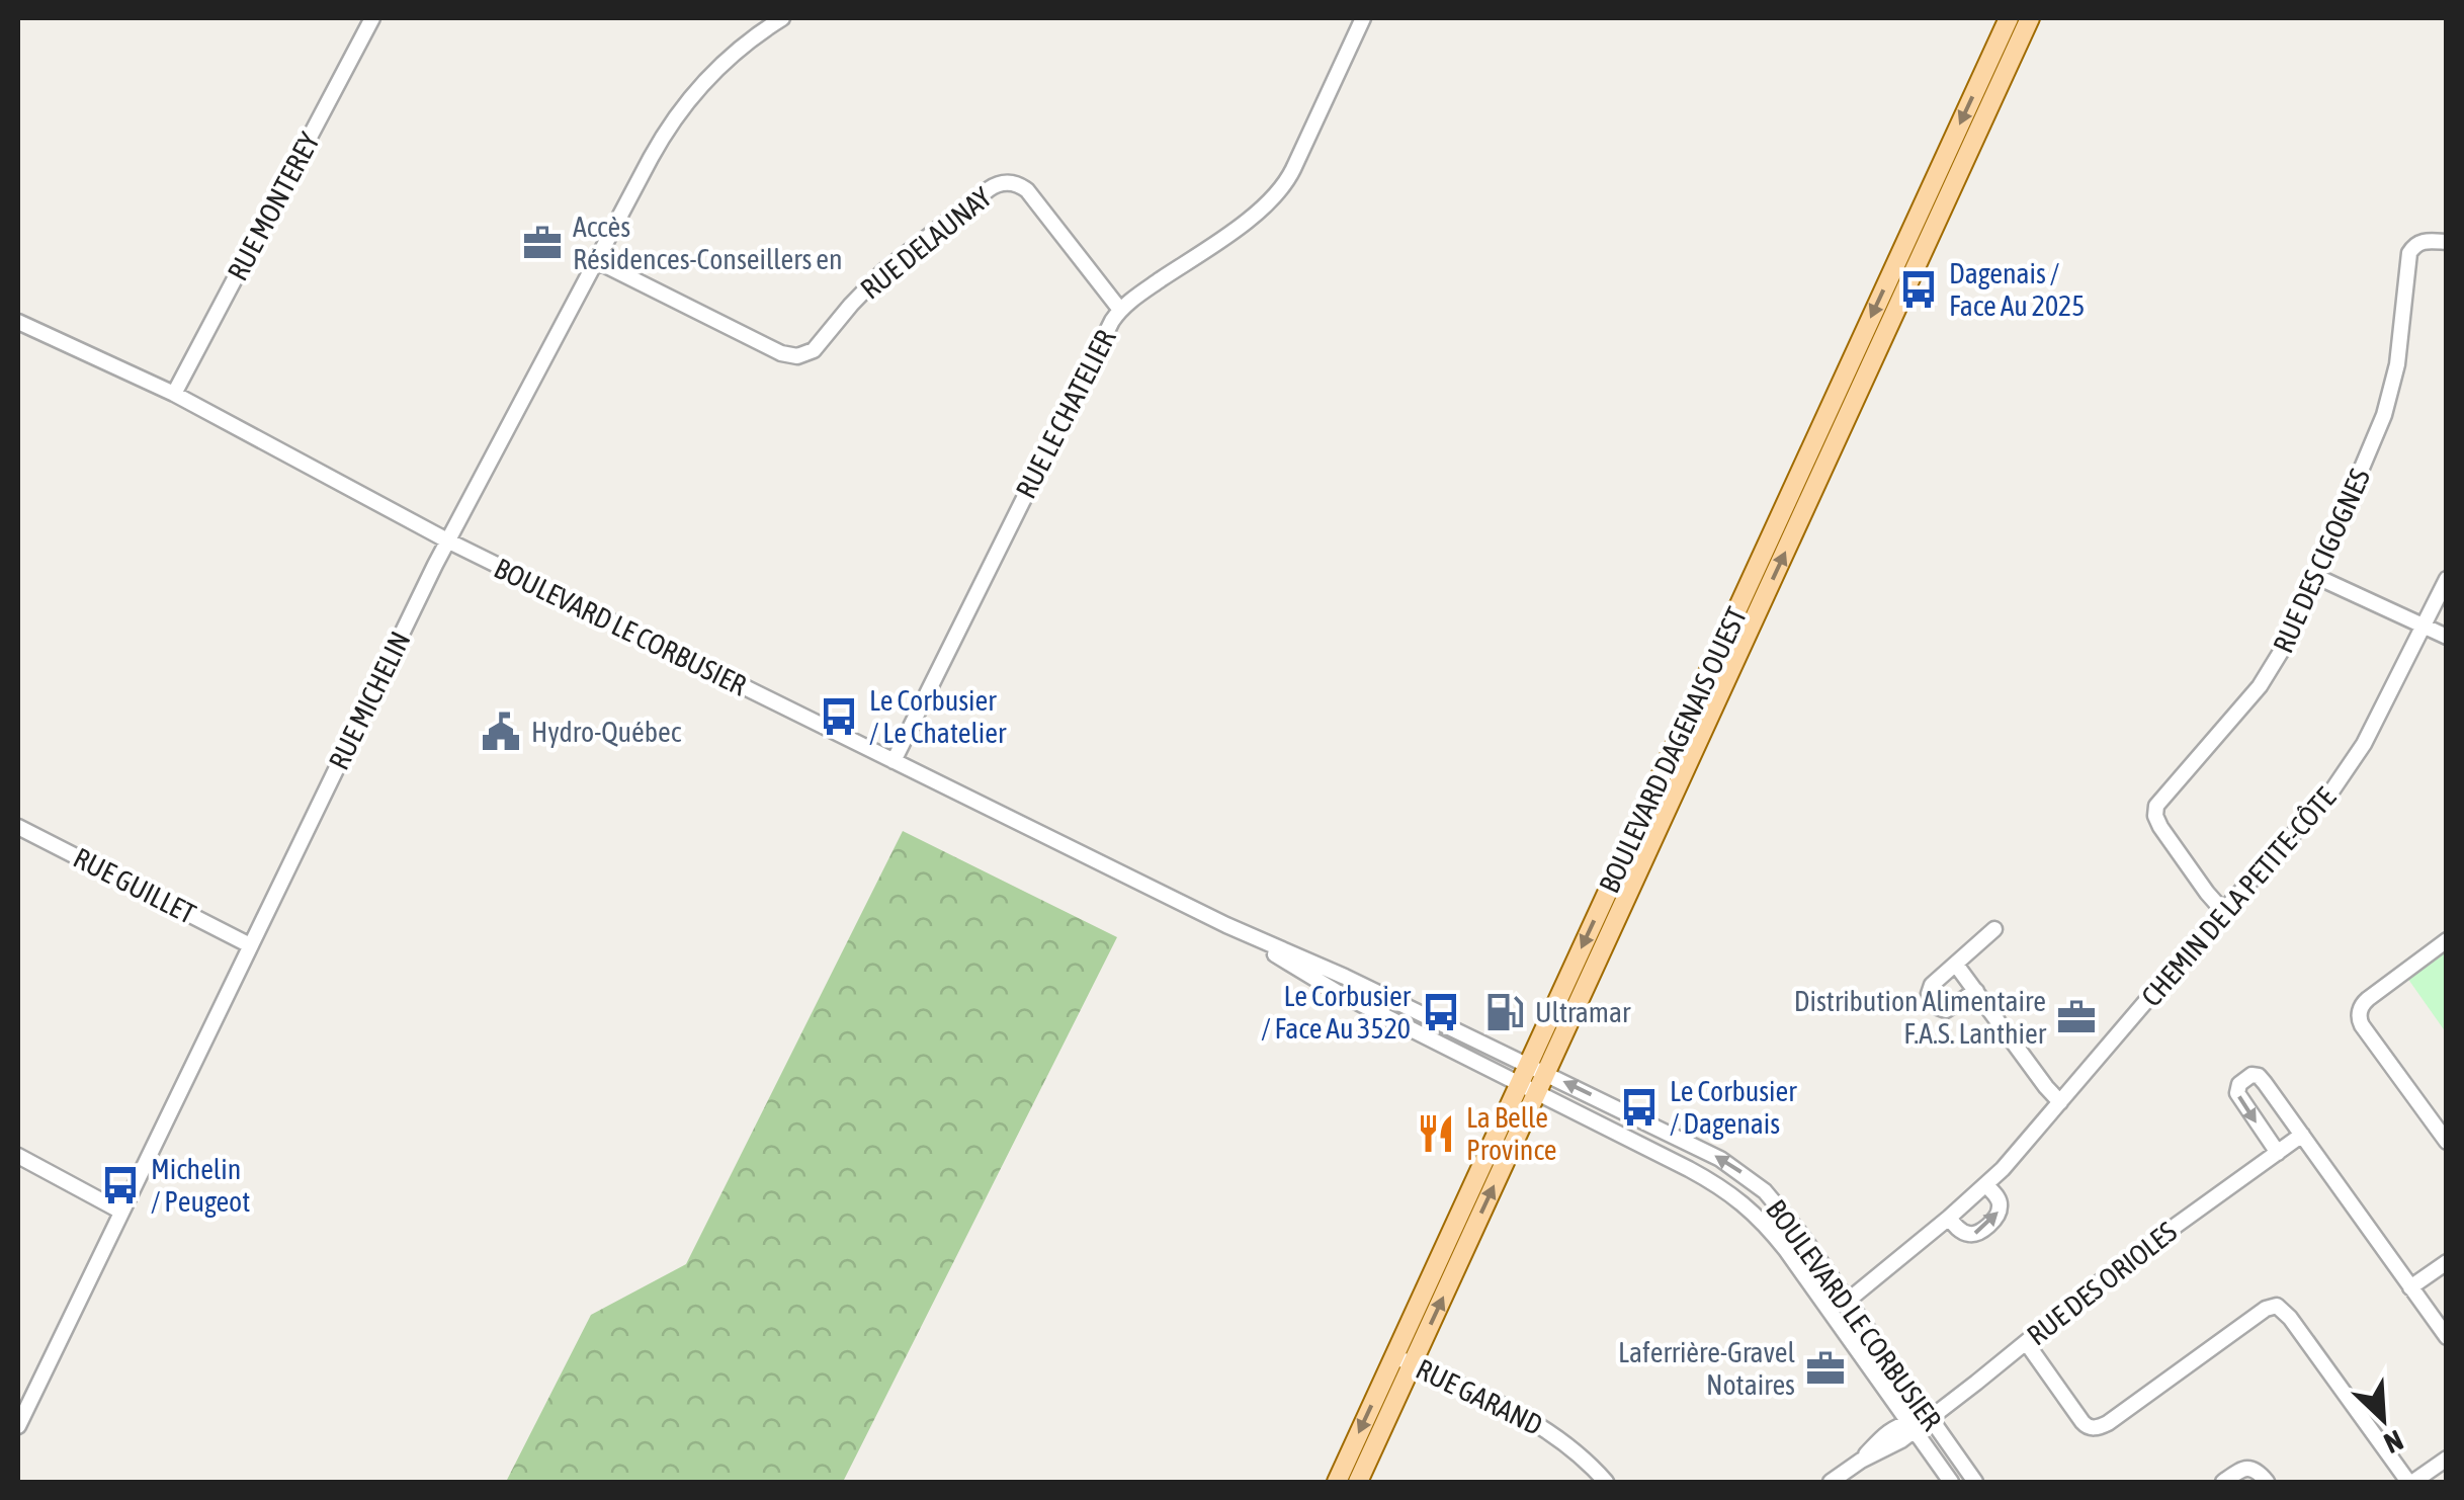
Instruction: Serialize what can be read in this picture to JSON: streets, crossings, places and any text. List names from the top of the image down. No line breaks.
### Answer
{"streets":{"main road":["BOULEVARD DAGENAIS OUEST"],"street":["RUE MONTEREY","RUE DELAUNAY","RUE LE CHATELIER","RUE DES CIGOGNES","BOULEVARD LE CORBUSIER","RUE MICHELIN","RUE GUILLET","CHEMIN DE LA PETITE-CÔTE","RUE DES ORIOLES","RUE GARAND"]},"crossings":[["RUE MONTEREY","BOULEVARD LE CORBUSIER"],["RUE DELAUNAY","RUE LE CHATELIER"],["RUE DELAUNAY","RUE MICHELIN"],["RUE LE CHATELIER","BOULEVARD LE CORBUSIER"],["RUE DES CIGOGNES","CHEMIN DE LA PETITE-CÔTE"],["BOULEVARD LE CORBUSIER","RUE MICHELIN"],["BOULEVARD LE CORBUSIER","BOULEVARD DAGENAIS OUEST"],["BOULEVARD LE CORBUSIER","CHEMIN DE LA PETITE-CÔTE"],["BOULEVARD LE CORBUSIER","RUE DES ORIOLES"],["RUE MICHELIN","RUE GUILLET"],["BOULEVARD DAGENAIS OUEST","RUE GARAND"]],"places":{"office":["Accès Résidences-Conseillers en","Distribution Alimentaire F.A.S. Lanthier","Laferrière-Gravel Notaires"],"bus stop":["Dagenais / Face Au 2025","Le Corbusier / Le Chatelier","Le Corbusier / Face Au 3520","Le Corbusier / Dagenais","Michelin / Peugeot"],"public building":["Hydro-Québec"],"fuel station":["Ultramar"],"restaurant":["La Belle Province"]},"north":"bottom right"}
